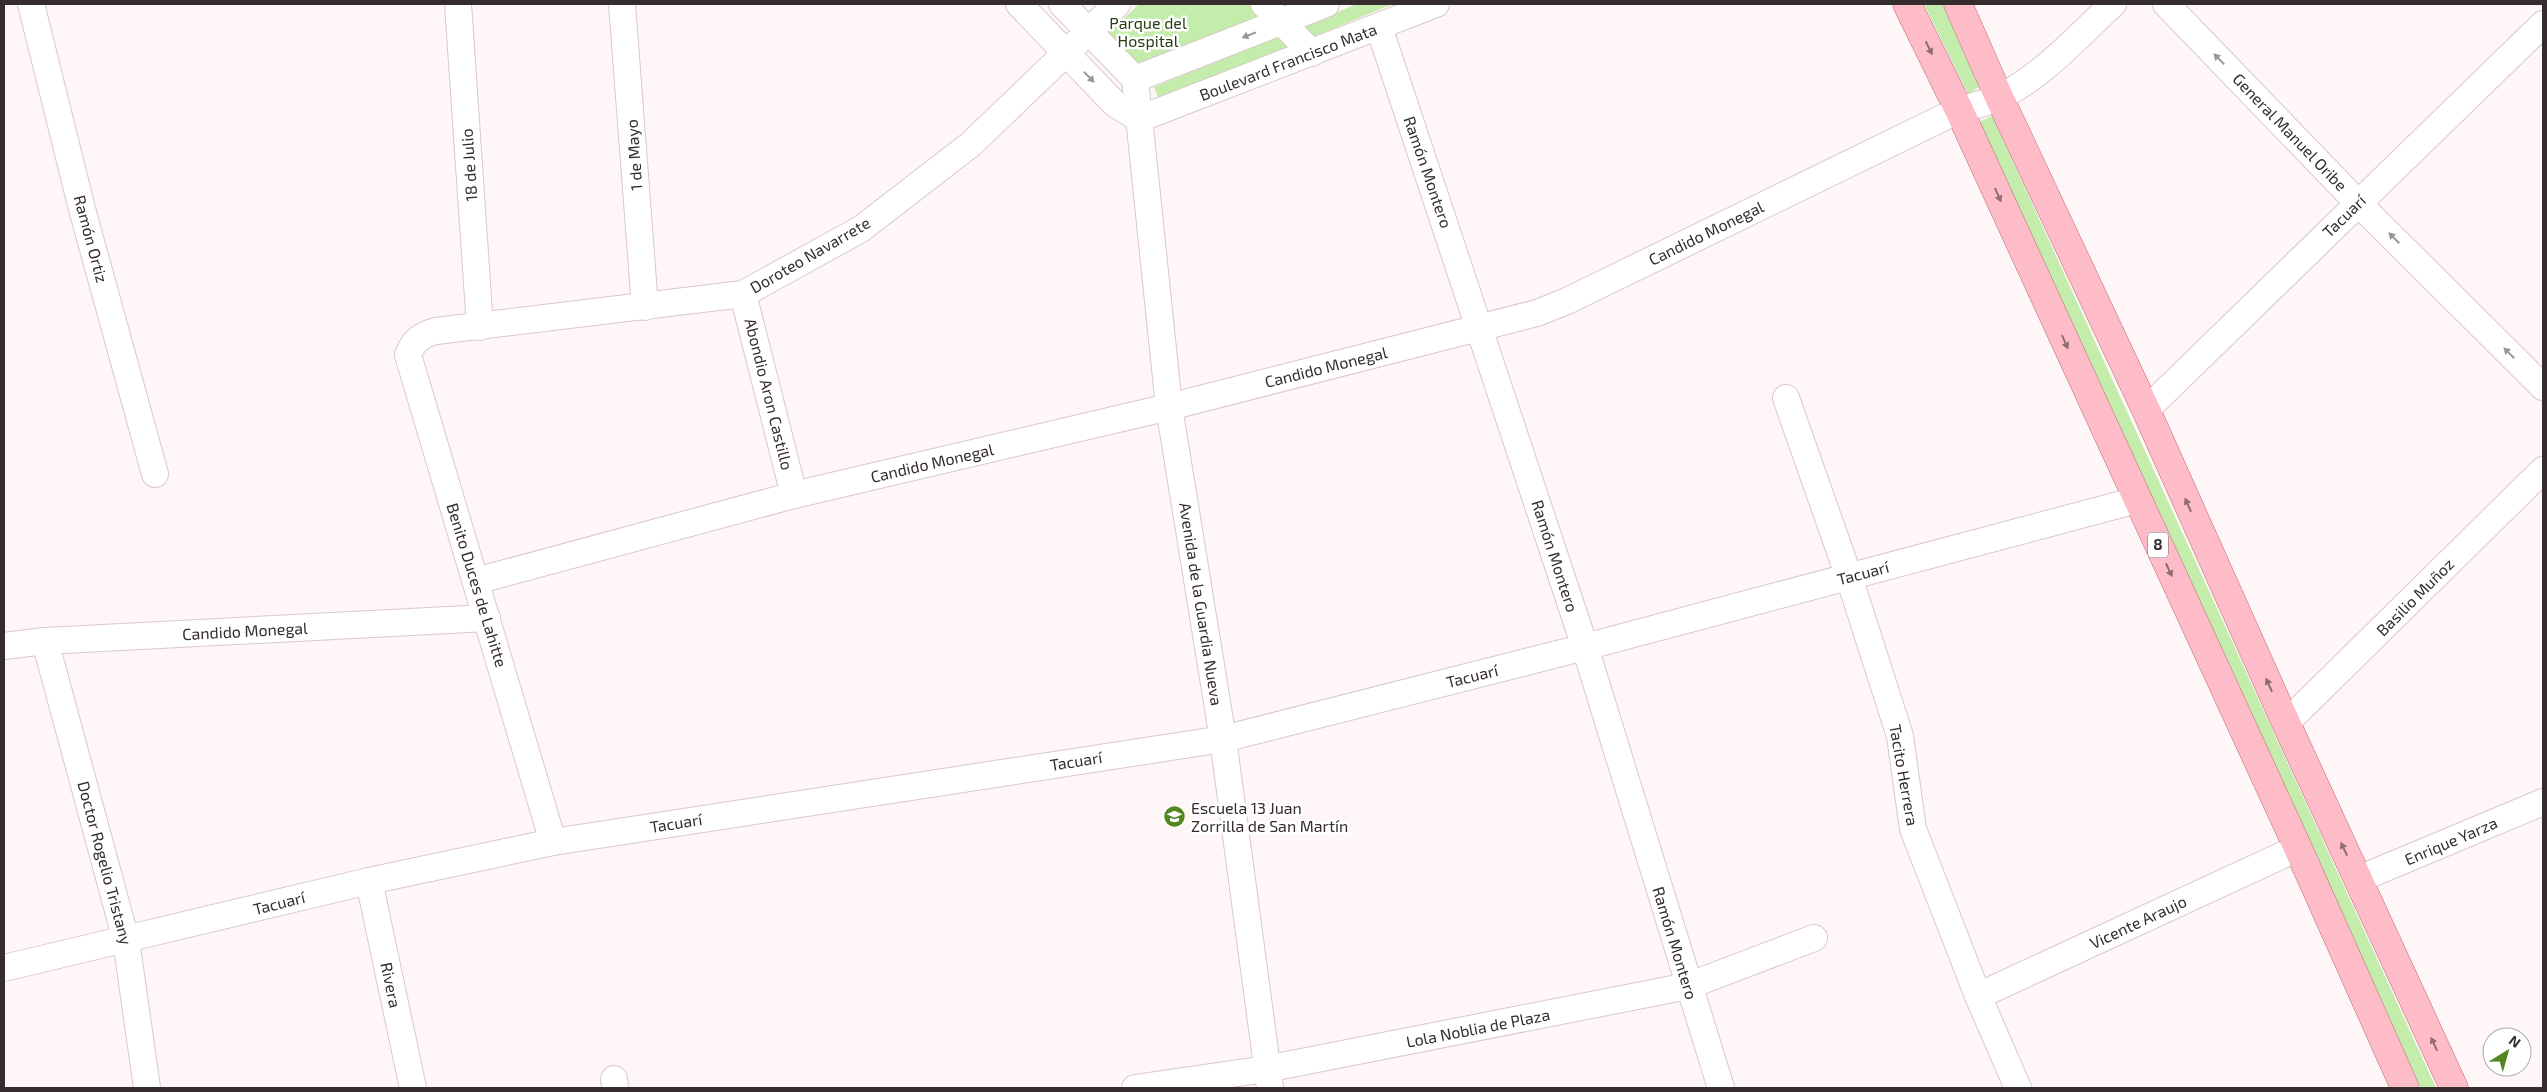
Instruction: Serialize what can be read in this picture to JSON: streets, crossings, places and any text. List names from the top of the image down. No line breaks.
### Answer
{"streets":{"main road":["8"],"street":["Boulevard Francisco Mata","General Manuel Oribe","1 de Mayo","18 de Julio","Ramón Montero","Tacuarí","Candido Monegal","Ramón Ortiz","Doroteo Navarrete","Abondio Aron Castillo","Benito Duces de Lahitte","Basilio Muñoz","Avenida de la Guardia Nueva","Tacito Herrera","Enrique Yarza","Doctor Rogelio Tristany","Vicente Araujo","Rivera","Lola Noblia de Plaza"]},"crossings":[["Boulevard Francisco Mata","Ramón Montero"],["Boulevard Francisco Mata","Avenida de la Guardia Nueva"],["General Manuel Oribe","Tacuarí"],["1 de Mayo","Doroteo Navarrete"],["18 de Julio","Doroteo Navarrete"],["Ramón Montero","Tacuarí"],["Ramón Montero","Candido Monegal"],["Ramón Montero","Lola Noblia de Plaza"],["Tacuarí","8"],["Tacuarí","Benito Duces de Lahitte"],["Tacuarí","Avenida de la Guardia Nueva"],["Tacuarí","Tacito Herrera"],["Tacuarí","Doctor Rogelio Tristany"],["Tacuarí","Rivera"],["Candido Monegal","Abondio Aron Castillo"],["Candido Monegal","8"],["Candido Monegal","Benito Duces de Lahitte"],["Candido Monegal","Avenida de la Guardia Nueva"],["Candido Monegal","Doctor Rogelio Tristany"],["Doroteo Navarrete","Abondio Aron Castillo"],["Doroteo Navarrete","Benito Duces de Lahitte"],["8","Vicente Araujo"],["Avenida de la Guardia Nueva","Lola Noblia de Plaza"],["Tacito Herrera","Vicente Araujo"]],"one_way":["General Manuel Oribe"],"parks":["Parque del Hospital"],"places":{"school or university":["Escuela 13 Juan Zorrilla de San Martín"]},"north":"top right"}
